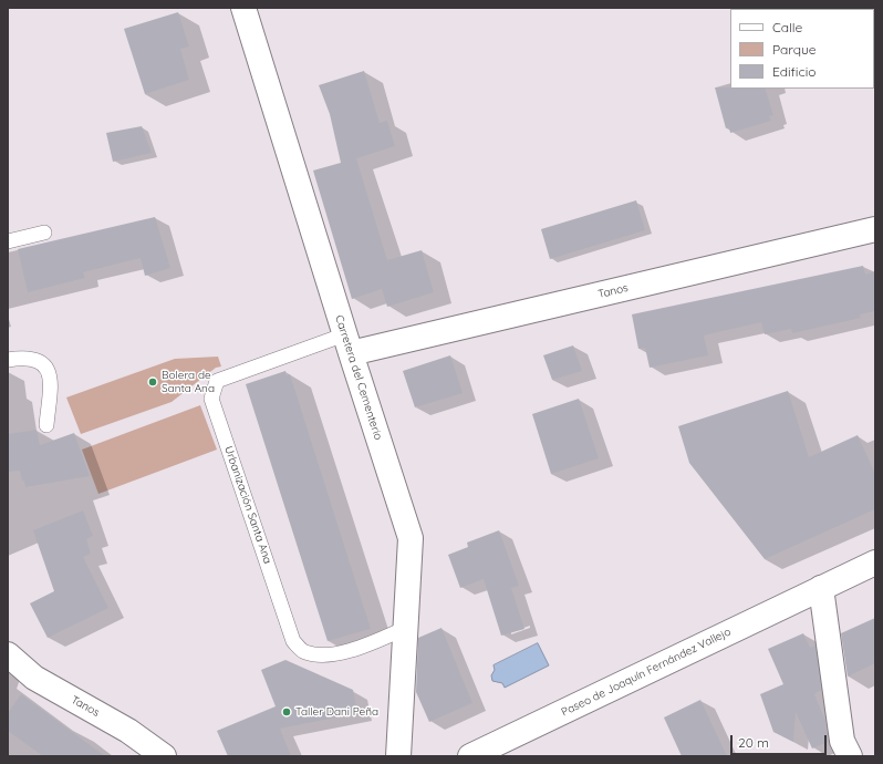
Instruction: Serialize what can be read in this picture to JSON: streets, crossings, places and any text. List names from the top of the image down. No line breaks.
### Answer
{"streets":{"street":["Tanos","Carretera del Cementerio","Paseo de Joaquín Fernández Vallejo"],"lane":["Urbanización Santa Ana"]},"crossings":[["Tanos","Carretera del Cementerio"],["Tanos","Urbanización Santa Ana"],["Carretera del Cementerio","Urbanización Santa Ana"]],"places":["Bolera de Santa Ana","Taller Dani Peña"],"legend":["Calle","Parque","Edificio"],"scale_bar":"20 m"}
